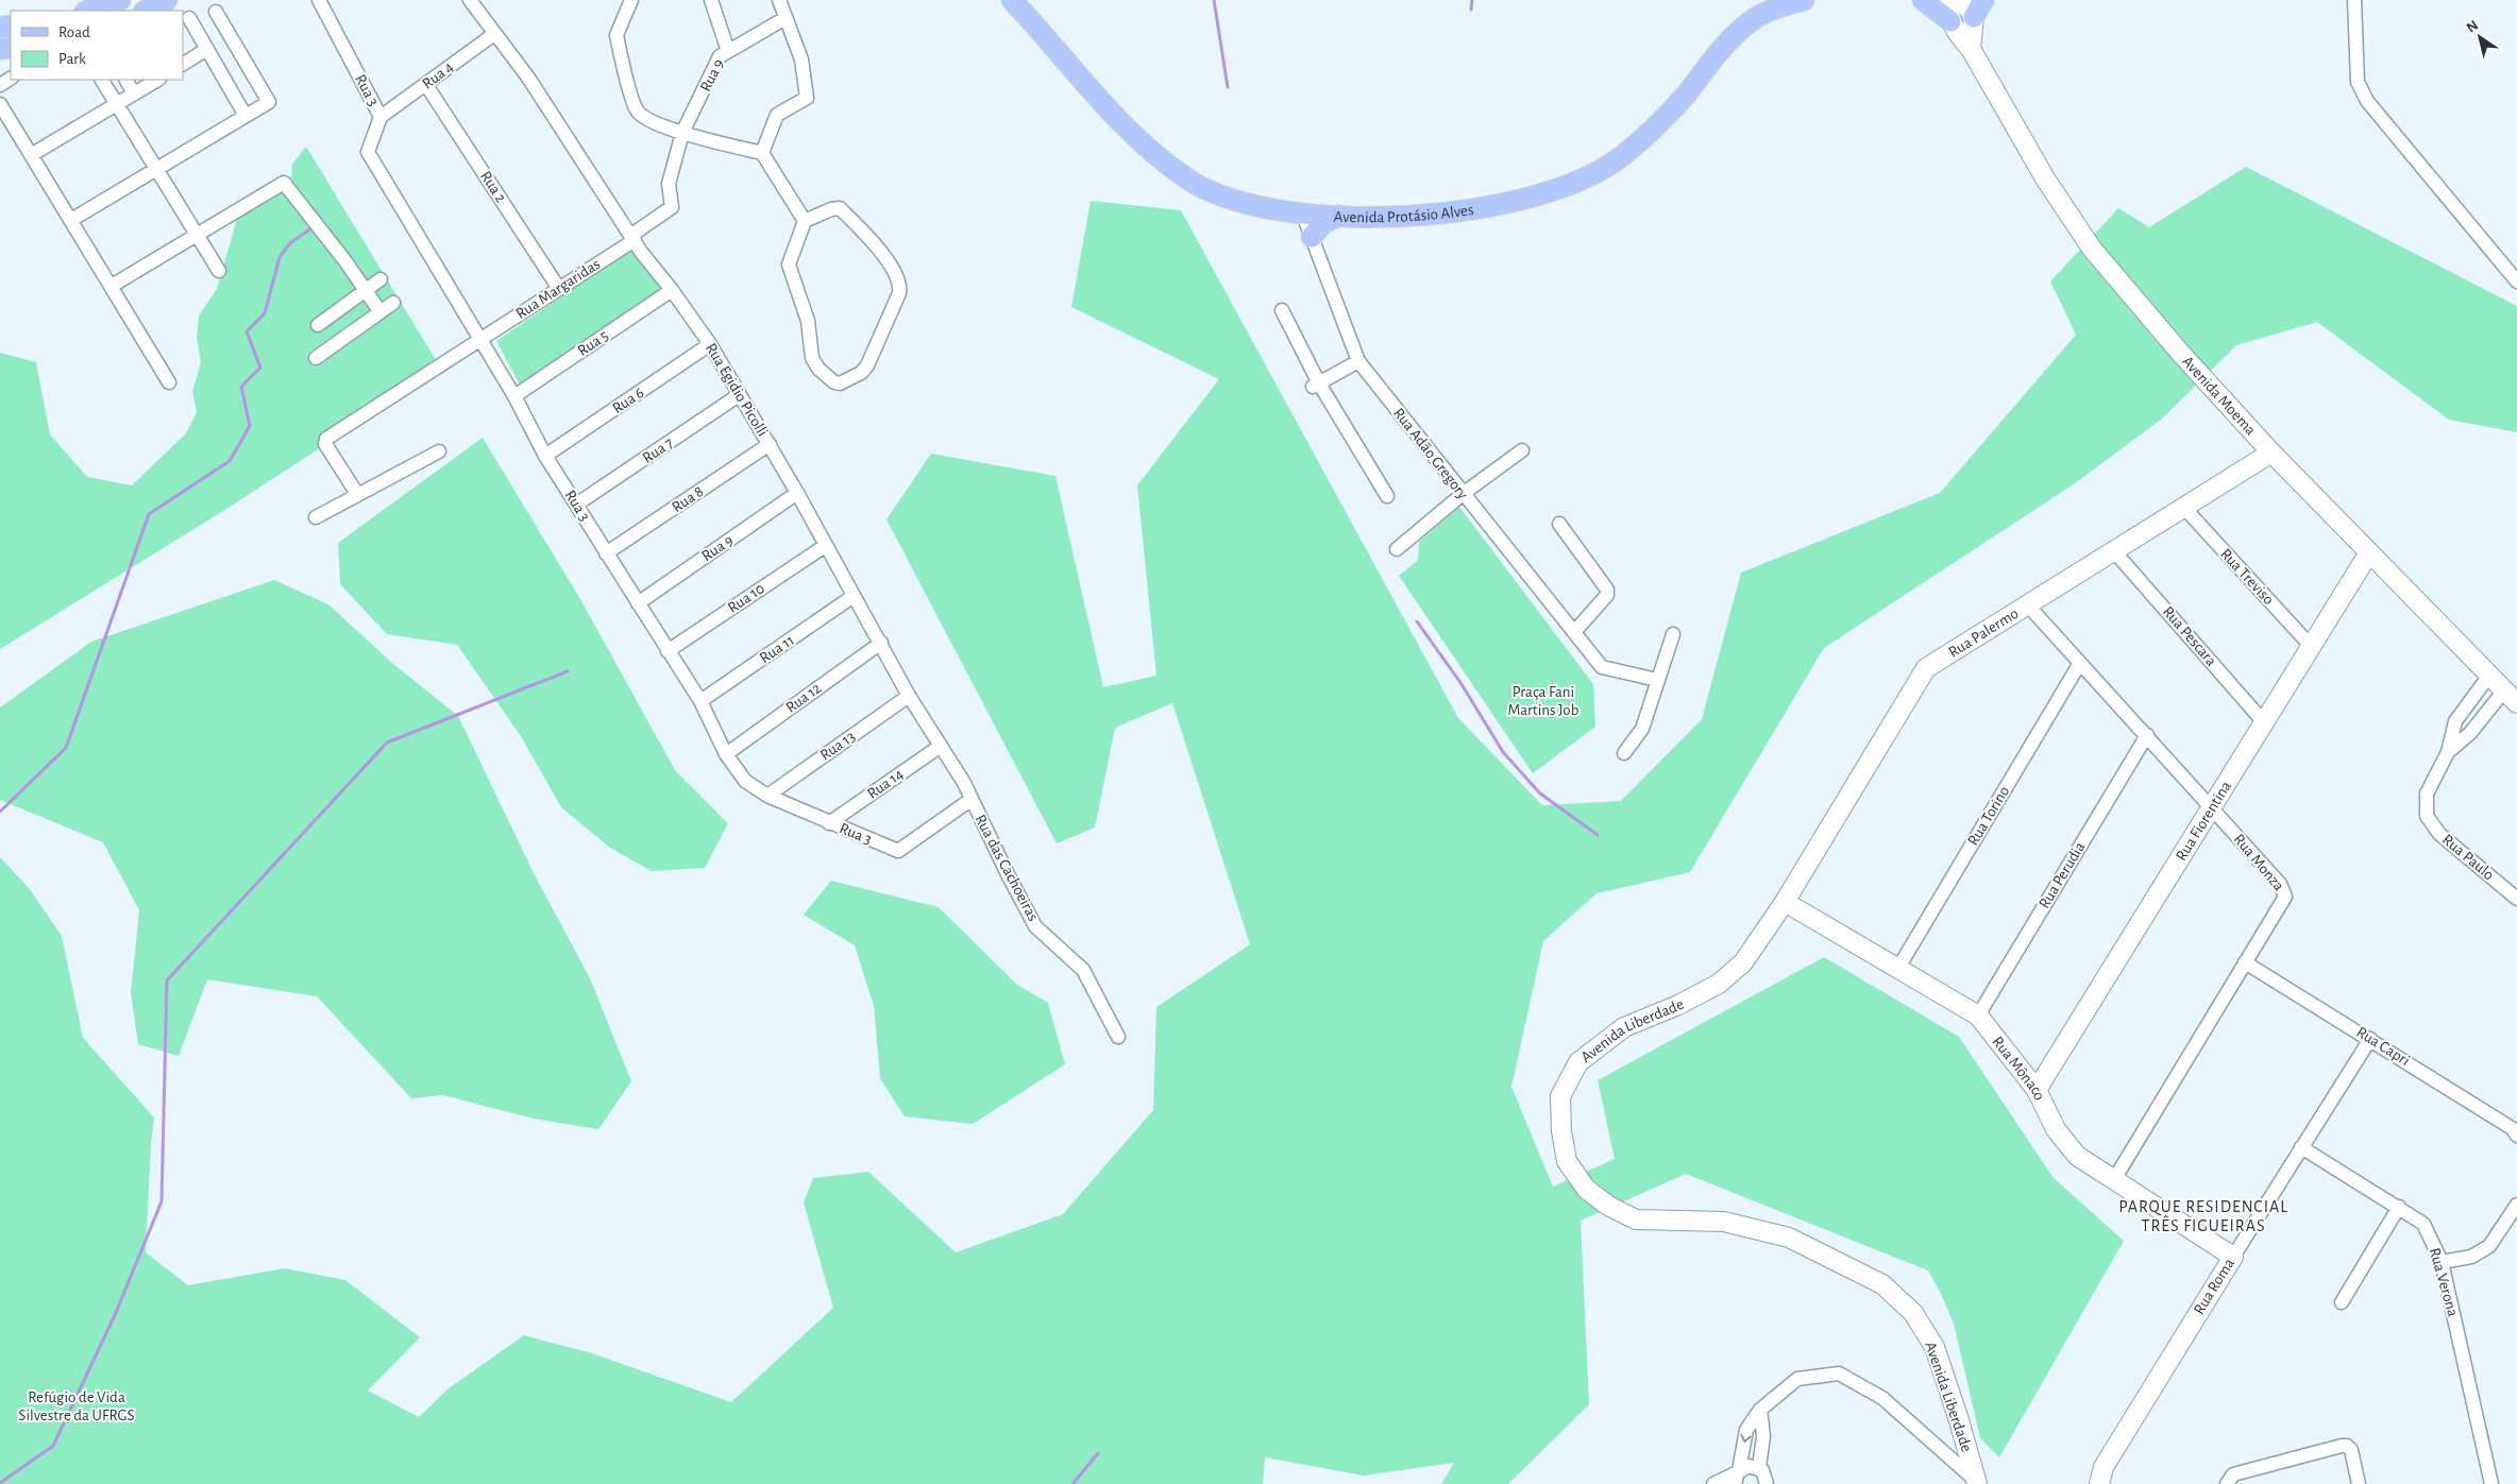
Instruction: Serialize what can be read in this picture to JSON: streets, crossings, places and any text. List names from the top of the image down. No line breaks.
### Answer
{"streets":{"main road":["Avenida Protásio Alves","Avenida Moema","Rua Palermo","Rua Fiorentina","Avenida Liberdade","Rua Mônaco","Rua Roma"],"street":["Rua 4","Rua 9","Rua 3","Rua 2","Rua Margaridas","Rua 5","Rua Egidio Picolli","Rua 6","Rua 7","Rua Adão Gregory","Rua 8","Rua Treviso","Rua 10","Rua Pescara","Rua 11","Rua 12","Rua 13","Rua 14","Rua Torino","Rua Paulo","Rua Monza","Rua das Cachoeiras","Rua Perudia","Rua Capri","Rua Verona"]},"crossings":[["Rua 4","Rua 3"],["Rua 4","Rua 2"],["Rua 4","Rua Egidio Picolli"],["Rua 9","Rua 3"],["Rua 9","Rua Margaridas"],["Rua 9","Rua Egidio Picolli"],["Rua 3","Rua Margaridas"],["Rua 3","Rua 5"],["Rua 3","Rua Egidio Picolli"],["Rua 3","Rua 6"],["Rua 3","Rua 7"],["Rua 3","Rua 8"],["Rua 3","Rua 10"],["Rua 3","Rua 11"],["Rua 3","Rua 12"],["Rua 3","Rua 13"],["Rua 3","Rua 14"],["Rua 3","Rua das Cachoeiras"],["Rua 2","Rua Margaridas"],["Avenida Protásio Alves","Rua Adão Gregory"],["Rua Margaridas","Rua Egidio Picolli"],["Rua 5","Rua Egidio Picolli"],["Rua Egidio Picolli","Rua 6"],["Rua Egidio Picolli","Rua 7"],["Rua Egidio Picolli","Rua 8"],["Rua Egidio Picolli","Rua 10"],["Rua Egidio Picolli","Rua 11"],["Rua Egidio Picolli","Rua 12"],["Rua Egidio Picolli","Rua 13"],["Rua Egidio Picolli","Rua 14"],["Rua Egidio Picolli","Rua das Cachoeiras"],["Avenida Moema","Rua Palermo"],["Avenida Moema","Rua Fiorentina"],["Avenida Moema","Rua Paulo"],["Rua Treviso","Rua Palermo"],["Rua Treviso","Rua Fiorentina"],["Rua Palermo","Rua Pescara"],["Rua Palermo","Rua Monza"],["Rua Palermo","Avenida Liberdade"],["Rua Palermo","Rua Mônaco"],["Rua Pescara","Rua Fiorentina"],["Rua Torino","Rua Monza"],["Rua Torino","Rua Mônaco"],["Rua Fiorentina","Rua Monza"],["Rua Fiorentina","Rua Mônaco"],["Rua Monza","Rua Perudia"],["Rua Monza","Rua Capri"],["Rua Monza","Rua Mônaco"],["Rua Perudia","Rua Mônaco"],["Avenida Liberdade","Rua Mônaco"],["Rua Capri","Rua Roma"],["Rua Mônaco","Rua Roma"],["Rua Verona","Rua Roma"]],"districts":["PARQUE RESIDENCIAL TRÊS FIGUEIRAS"],"parks":["Praça Fani Martins Job","Refúgio de Vida Silvestre da UFRGS"],"legend":["Road","Park"],"north":"top left"}
